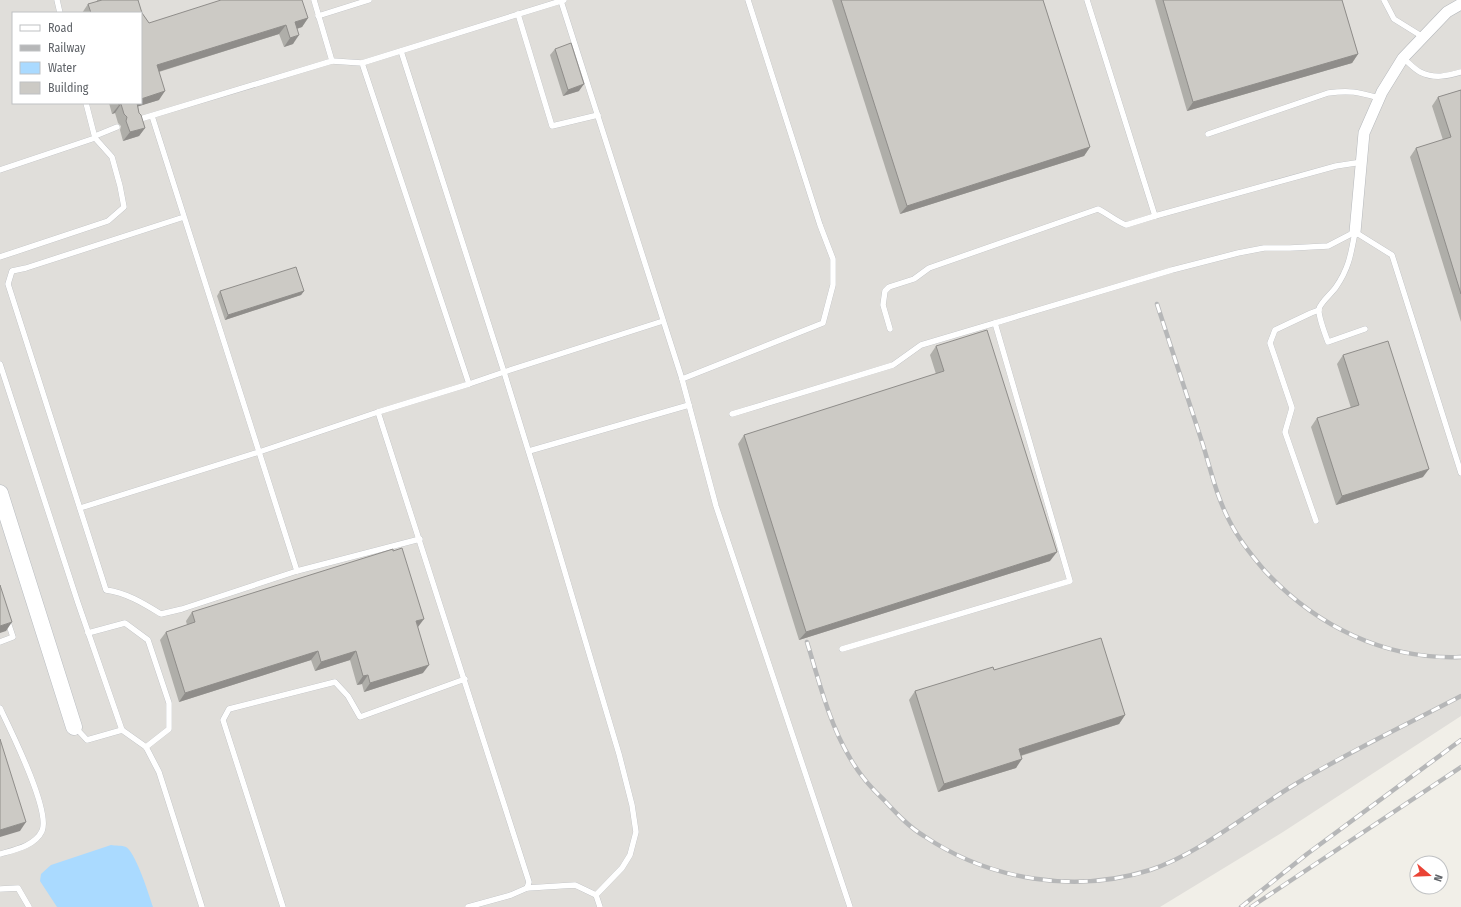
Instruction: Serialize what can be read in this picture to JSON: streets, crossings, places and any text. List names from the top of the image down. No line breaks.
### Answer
{"legend":["Road","Railway","Water","Building"],"north":"right"}
